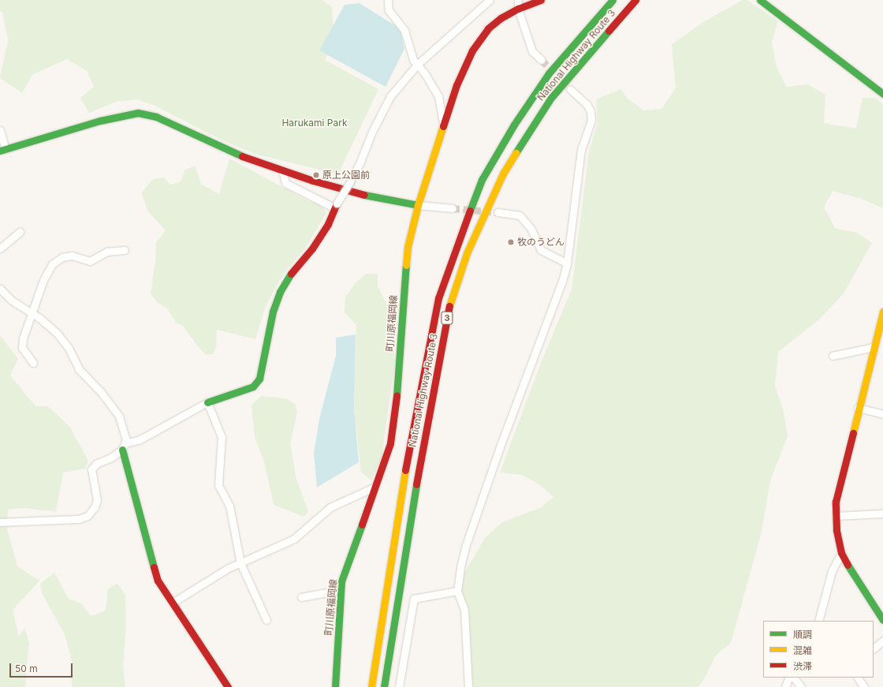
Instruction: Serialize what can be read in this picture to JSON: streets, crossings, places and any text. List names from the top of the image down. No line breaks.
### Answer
{"streets":{"main road":["National Highway Route 3","3","町川原福岡線"]},"parks":["Harukami Park"],"places":["原上公園前","牧のうどん"],"legend":["順調","混雑","渋滞"],"scale_bar":"50 m"}
